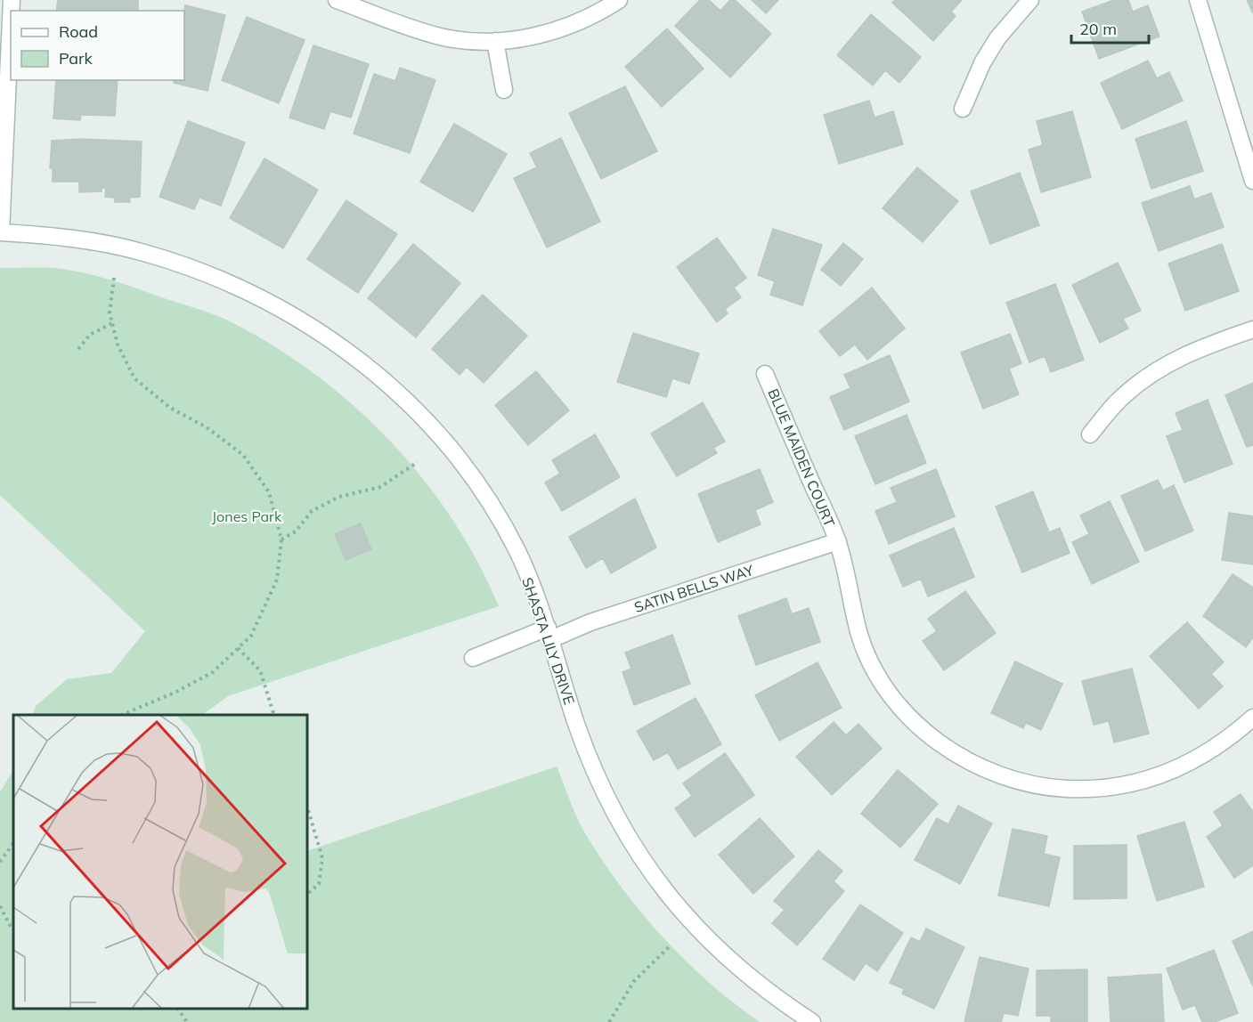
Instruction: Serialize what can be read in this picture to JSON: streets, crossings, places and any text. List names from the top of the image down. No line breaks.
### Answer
{"streets":{"street":["BLUE MAIDEN COURT","SATIN BELLS WAY","SHASTA LILY DRIVE"]},"crossings":[["BLUE MAIDEN COURT","SATIN BELLS WAY"],["SATIN BELLS WAY","SHASTA LILY DRIVE"]],"parks":["Jones Park"],"legend":["Road","Park"],"scale_bar":"20 m"}
